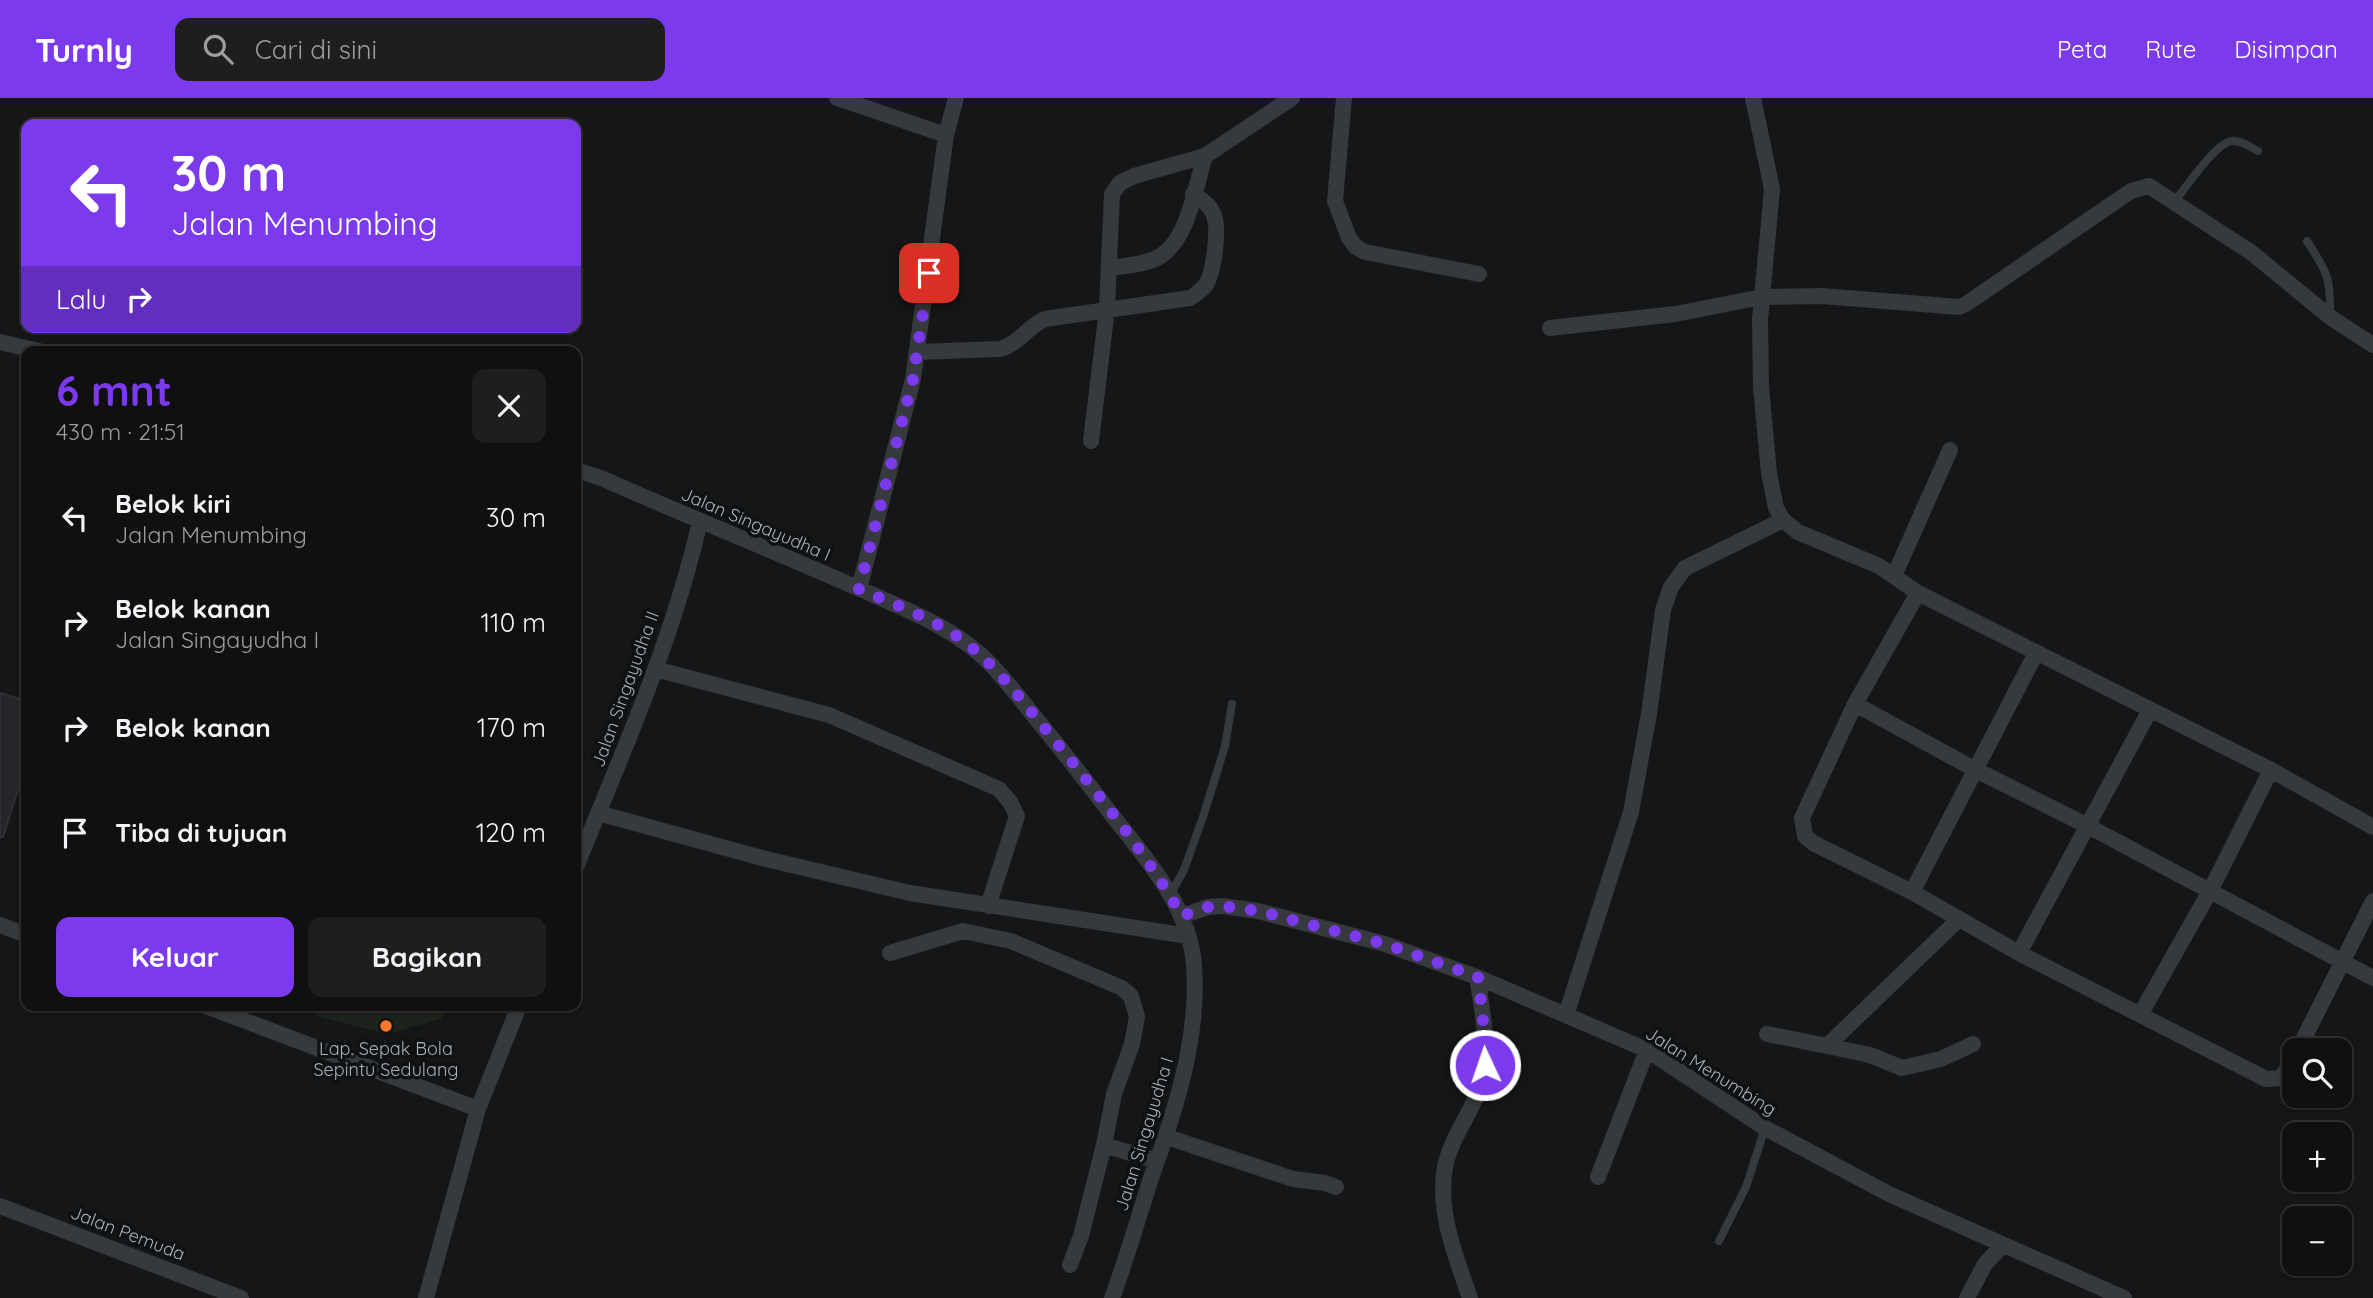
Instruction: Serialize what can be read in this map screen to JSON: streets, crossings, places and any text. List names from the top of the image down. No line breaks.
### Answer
{"streets":{"street":["Jalan Singayudha I","Jalan Singayudha II","Jalan Menumbing","Jalan Pemuda"]},"crossings":[["Jalan Singayudha I","Jalan Singayudha II"],["Jalan Singayudha I","Jalan Menumbing"]],"places":["Lap. Sepak Bola Sepintu Sedulang"],"page":{"header":"Turnly","search":"Cari di sini","nav":["Peta","Rute","Disimpan"],"turn":["30 m","Jalan Menumbing"],"then":"Lalu","heading":["6 mnt","430 m · 21:51"],"list":[{"name":"Belok kiri","note":"Jalan Menumbing","value":"30 m"},{"name":"Belok kanan","note":"Jalan Singayudha I","value":"110 m"},{"name":"Belok kanan","value":"170 m"},{"name":"Tiba di tujuan","value":"120 m"}],"buttons":["Keluar","Bagikan"],"map_buttons":["+","−"]}}
